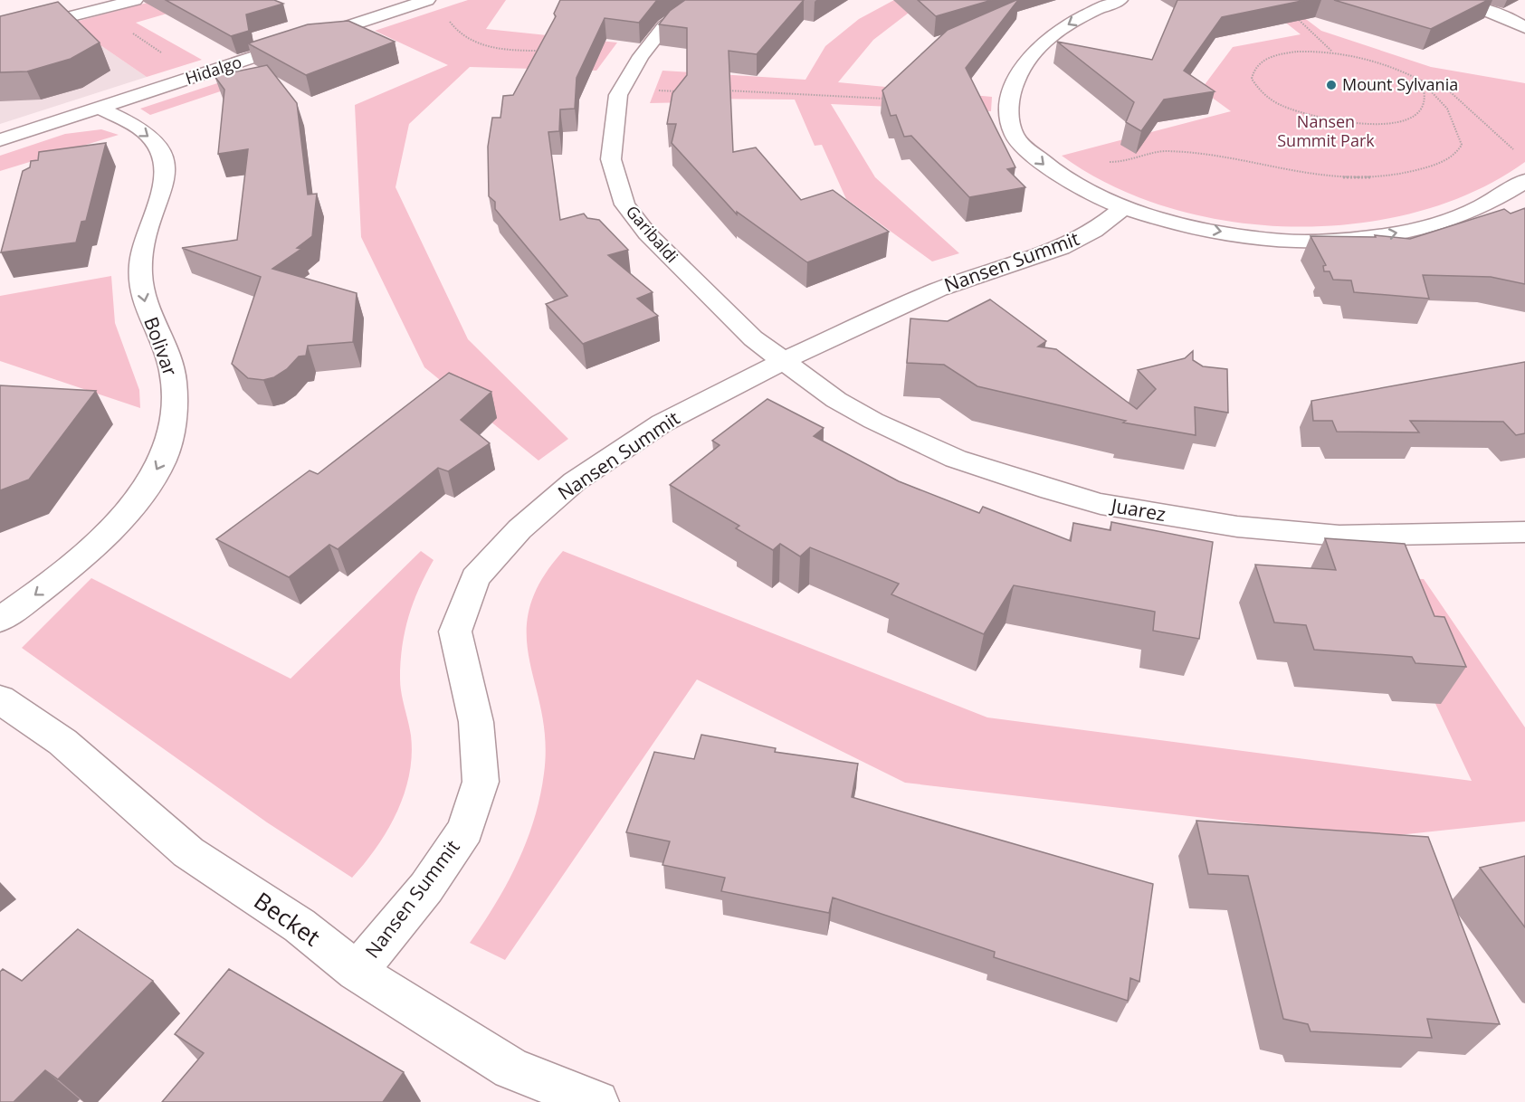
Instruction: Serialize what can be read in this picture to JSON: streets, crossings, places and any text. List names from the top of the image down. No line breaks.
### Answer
{"streets":{"street":["Hidalgo","Garibaldi","Nansen Summit","Bolivar","Juarez","Becket"]},"crossings":[["Hidalgo","Bolivar"],["Garibaldi","Nansen Summit"],["Garibaldi","Juarez"],["Nansen Summit","Juarez"],["Nansen Summit","Becket"]],"one_way":["Bolivar"],"parks":["Nansen Summit Park"],"places":["Mount Sylvania"]}
